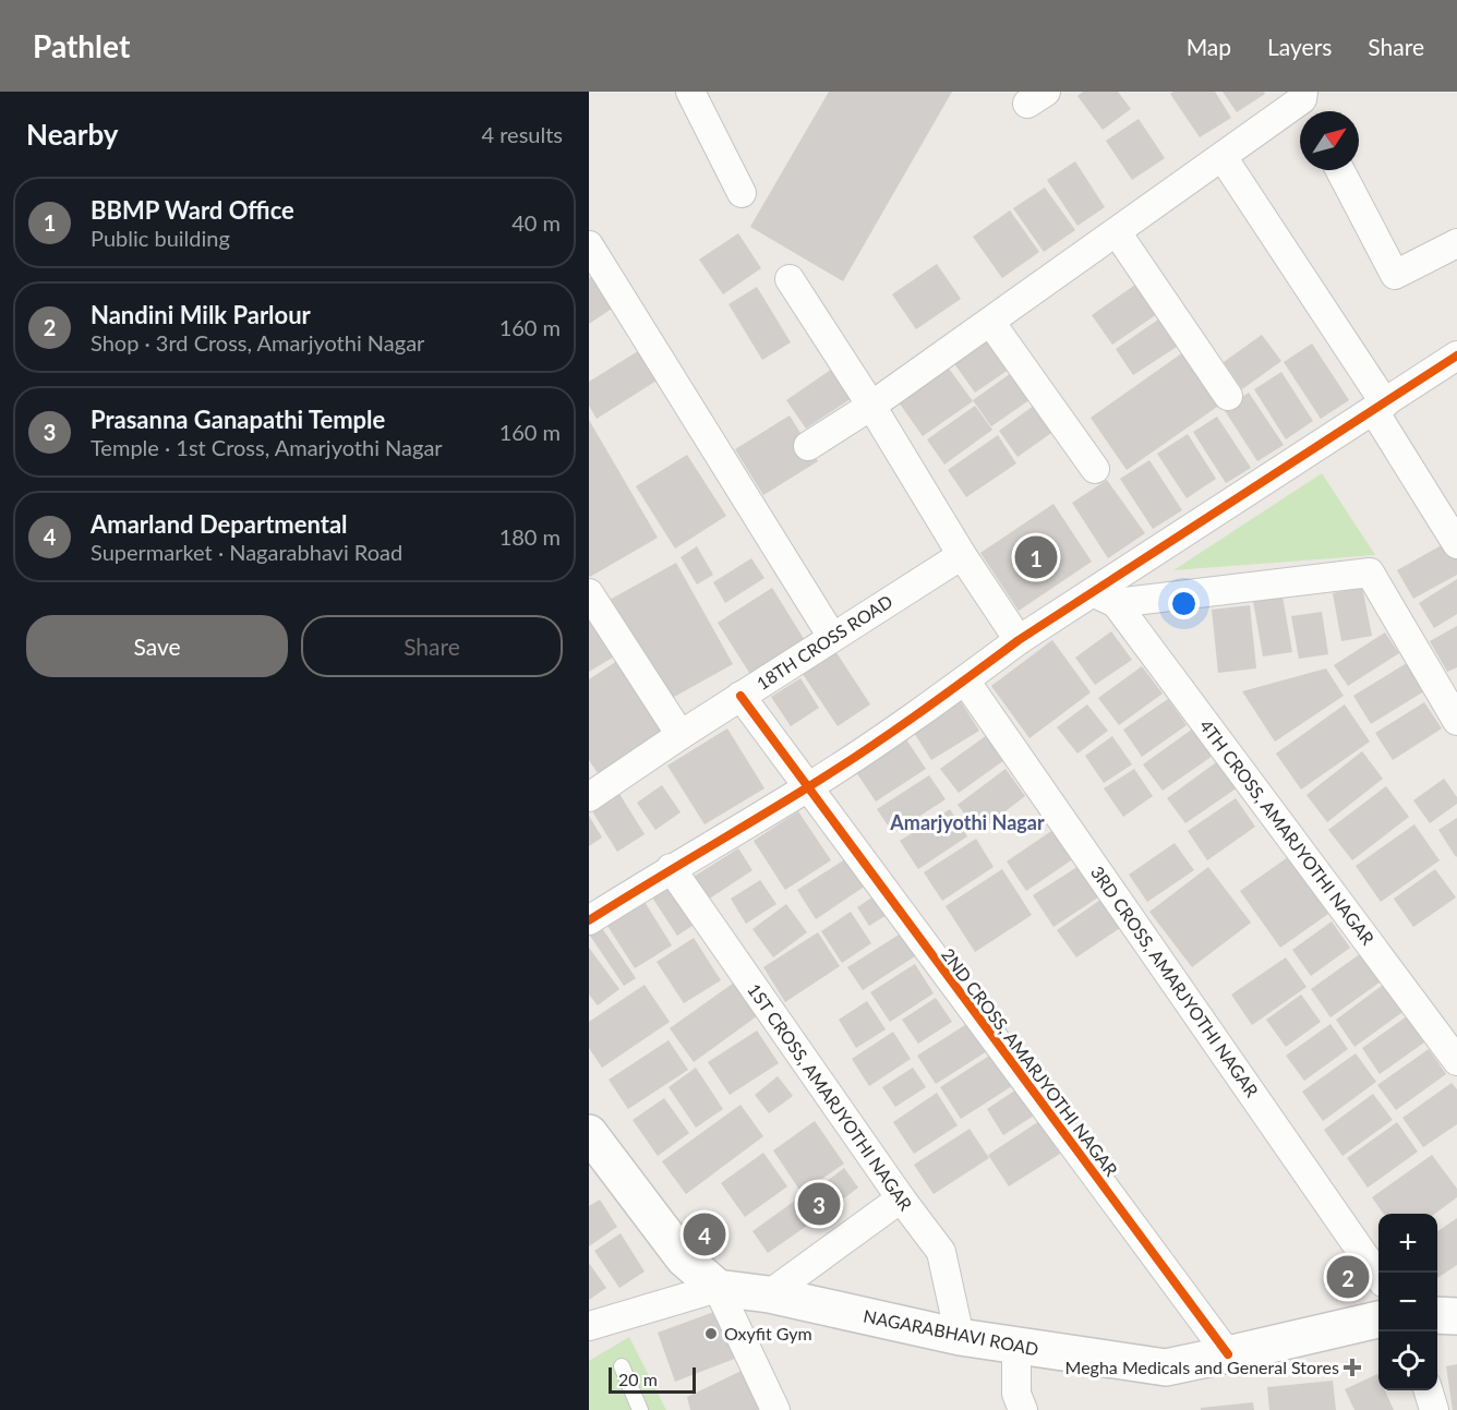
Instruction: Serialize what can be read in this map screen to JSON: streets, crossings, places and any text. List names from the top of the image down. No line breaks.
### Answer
{"streets":{"main road":["NAGARABHAVI ROAD"],"street":["18TH CROSS ROAD","4TH CROSS, AMARJYOTHI NAGAR","3RD CROSS, AMARJYOTHI NAGAR","2ND CROSS, AMARJYOTHI NAGAR","1ST CROSS, AMARJYOTHI NAGAR"]},"crossings":[["18TH CROSS ROAD","2ND CROSS, AMARJYOTHI NAGAR"],["2ND CROSS, AMARJYOTHI NAGAR","NAGARABHAVI ROAD"],["1ST CROSS, AMARJYOTHI NAGAR","NAGARABHAVI ROAD"]],"districts":["Amarjyothi Nagar"],"places":{"other":["Oxyfit Gym"],"health":["Megha Medicals and General Stores"]},"scale_bar":"20 m","north":"top right","page":{"header":"Pathlet","nav":["Map","Layers","Share"],"heading":["Nearby","4 results"],"list":[{"mark":"1","name":"BBMP Ward Office","note":"Public building","value":"40 m"},{"mark":"2","name":"Nandini Milk Parlour","note":"Shop · 3rd Cross, Amarjyothi Nagar","value":"160 m"},{"mark":"3","name":"Prasanna Ganapathi Temple","note":"Temple · 1st Cross, Amarjyothi Nagar","value":"160 m"},{"mark":"4","name":"Amarland Departmental","note":"Supermarket · Nagarabhavi Road","value":"180 m"}],"pins":["1","3","4","2"],"buttons":["Save","Share"],"map_buttons":["+","−"],"scale":"20 m"}}
